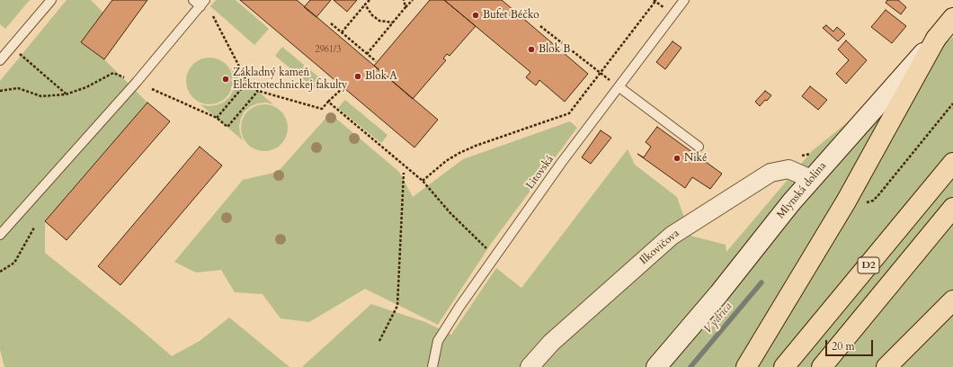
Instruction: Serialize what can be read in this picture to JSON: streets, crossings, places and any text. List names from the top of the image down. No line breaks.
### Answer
{"streets":{"main road":["Mlynská dolina","D2"],"street":["Ilkovičova"],"lane":["Litovská"]},"crossings":[["Mlynská dolina","Ilkovičova"]],"water":["Vydrica"],"places":["Bufet Béčko","Blok B","Blok A","Základný kameň Elektrotechnickej fakulty","Niké"],"house_numbers":["2961/3"],"scale_bar":"20 m"}
